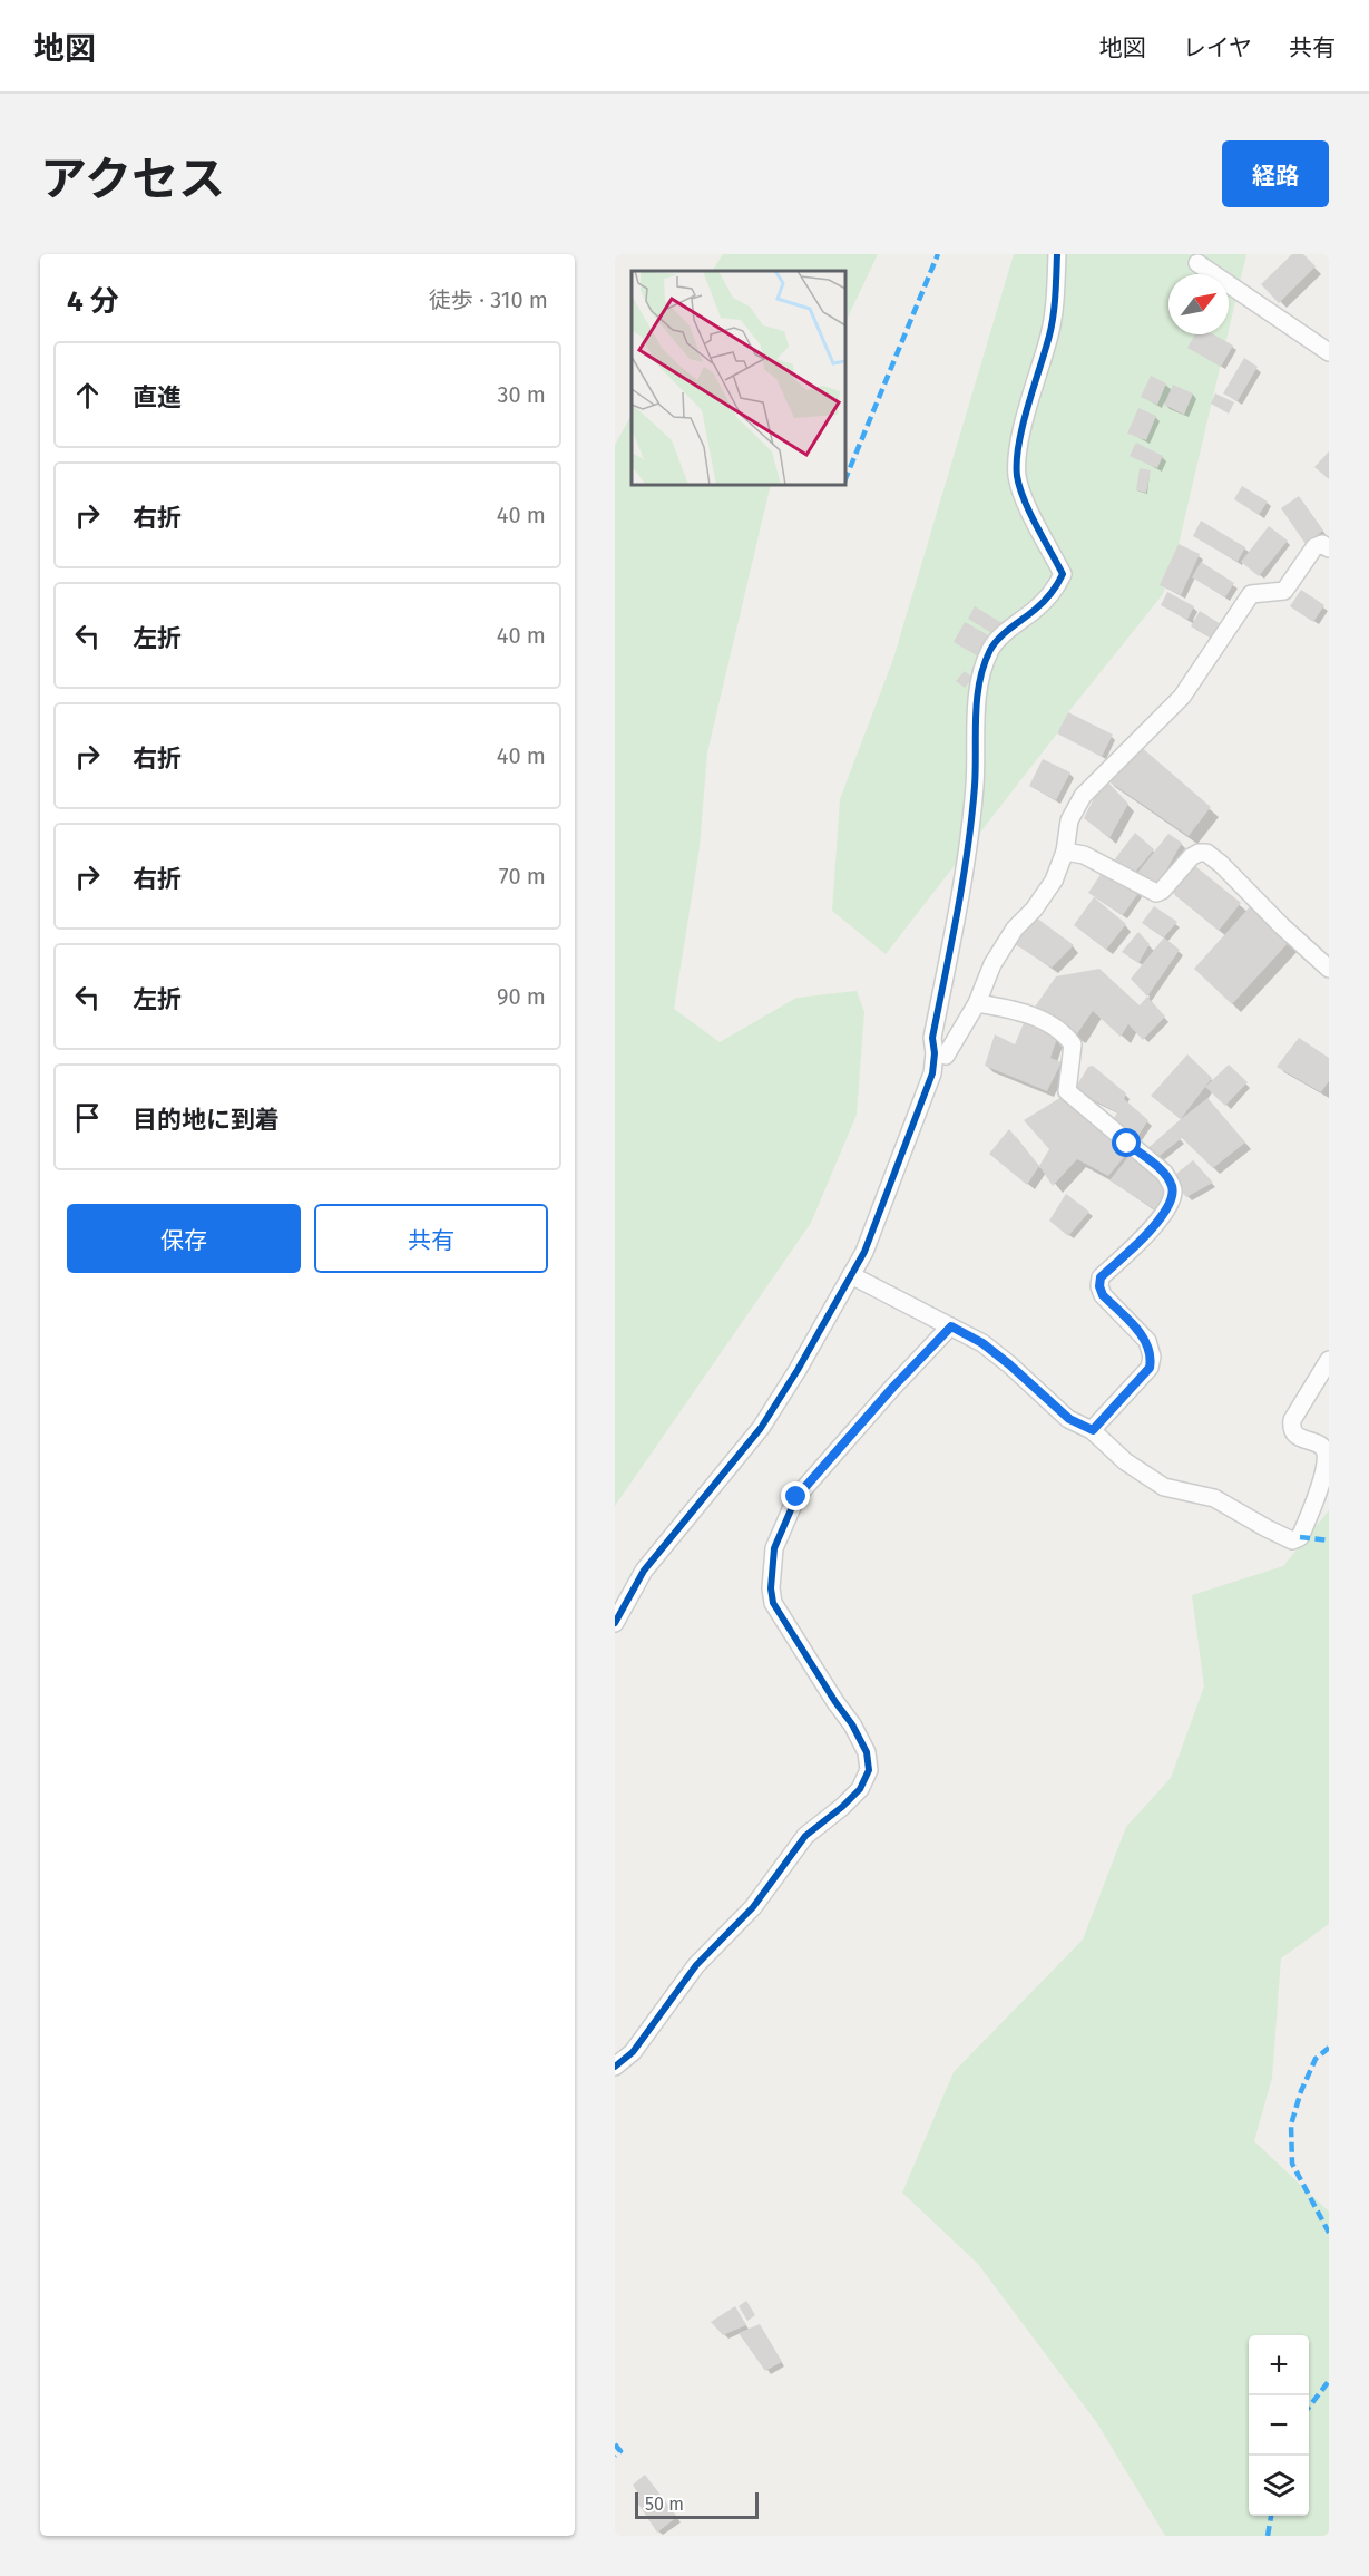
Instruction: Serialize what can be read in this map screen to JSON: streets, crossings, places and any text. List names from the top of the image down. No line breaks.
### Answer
{"scale_bar":"50 m","north":"top right","page":{"header":"地図","nav":["地図","レイヤ","共有"],"title":"アクセス","buttons":["経路",["保存","共有"]],"heading":["4 分","徒歩 · 310 m"],"list":[["直進","30 m"],["右折","40 m"],["左折","40 m"],["右折","40 m"],["右折","70 m"],["左折","90 m"],"目的地に到着"],"map_buttons":["+","−"],"scale":"50 m"}}
